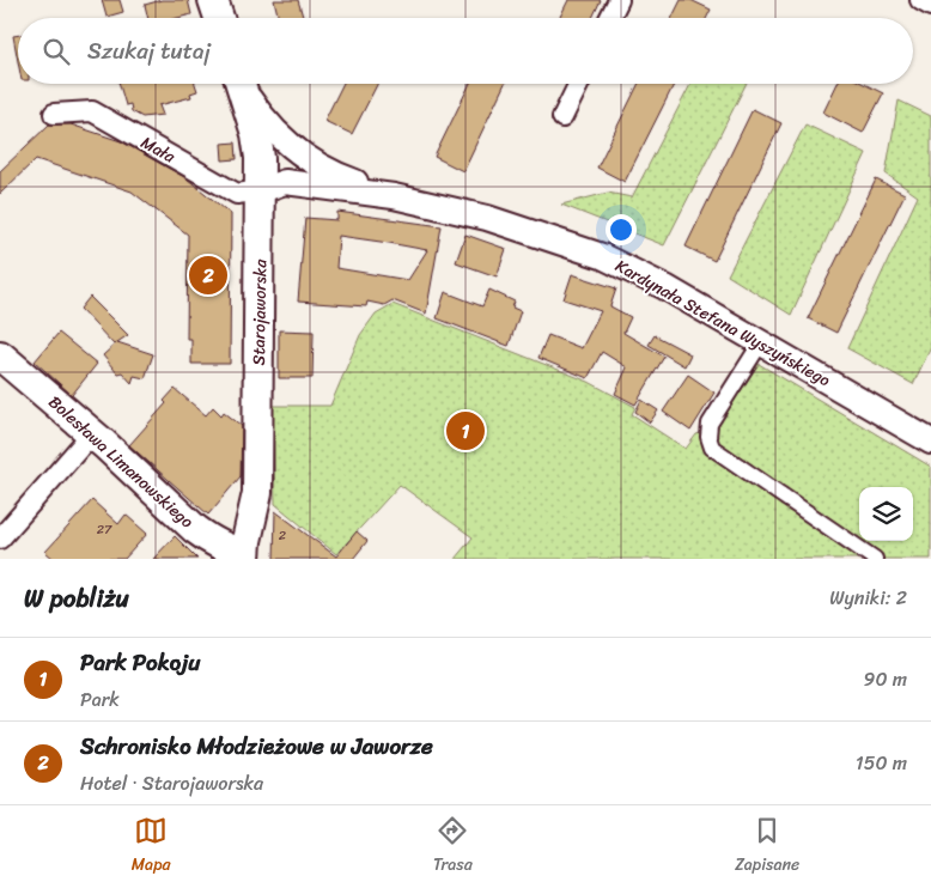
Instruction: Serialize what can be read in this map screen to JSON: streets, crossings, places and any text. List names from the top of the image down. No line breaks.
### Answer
{"streets":{"main road":["Starojaworska","Bolesława Limanowskiego"],"street":["Mała","Kardynała Stefana Wyszyńskiego"]},"crossings":[["Mała","Starojaworska"],["Mała","Kardynała Stefana Wyszyńskiego"],["Starojaworska","Kardynała Stefana Wyszyńskiego"],["Starojaworska","Bolesława Limanowskiego"]],"house_numbers":["27","2"],"page":{"search":"Szukaj tutaj","pins":["2","1"],"heading":["W pobliżu","Wyniki: 2"],"list":[{"mark":"1","name":"Park Pokoju","note":"Park","value":"90 m"},{"mark":"2","name":"Schronisko Młodzieżowe w Jaworze","note":"Hotel · Starojaworska","value":"150 m"}],"nav":["Mapa","Trasa","Zapisane"]}}
